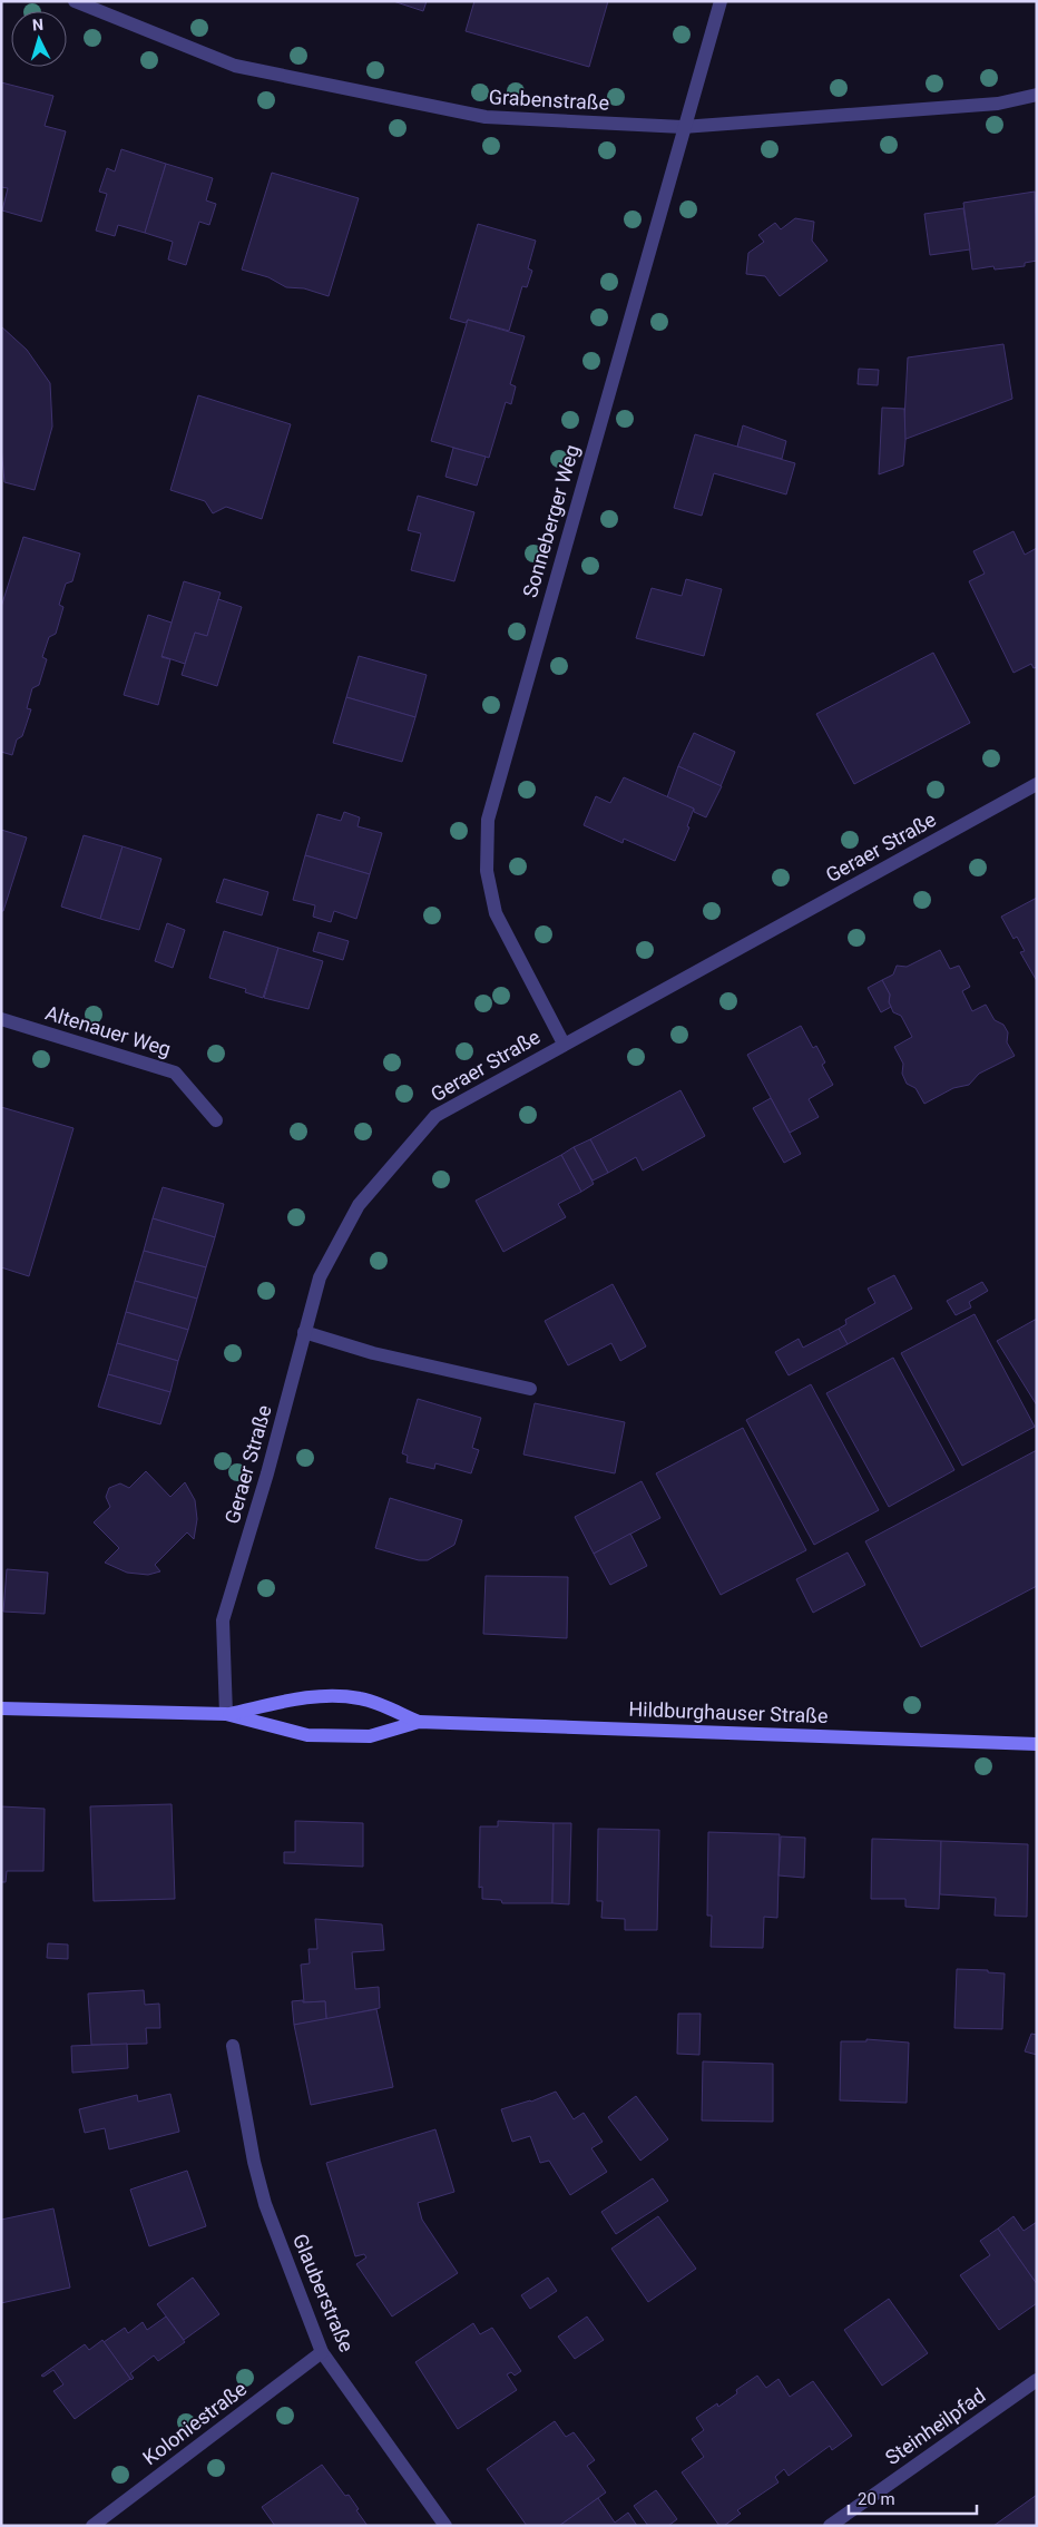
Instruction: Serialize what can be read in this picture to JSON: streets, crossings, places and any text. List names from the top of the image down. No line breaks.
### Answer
{"streets":{"main road":["Hildburghauser Straße"],"street":["Grabenstraße","Sonneberger Weg","Geraer Straße","Altenauer Weg","Glauberstraße","Koloniestraße","Steinheilpfad"]},"crossings":[["Grabenstraße","Sonneberger Weg"],["Sonneberger Weg","Geraer Straße"],["Geraer Straße","Hildburghauser Straße"],["Glauberstraße","Koloniestraße"]],"scale_bar":"20 m","north":"top"}
